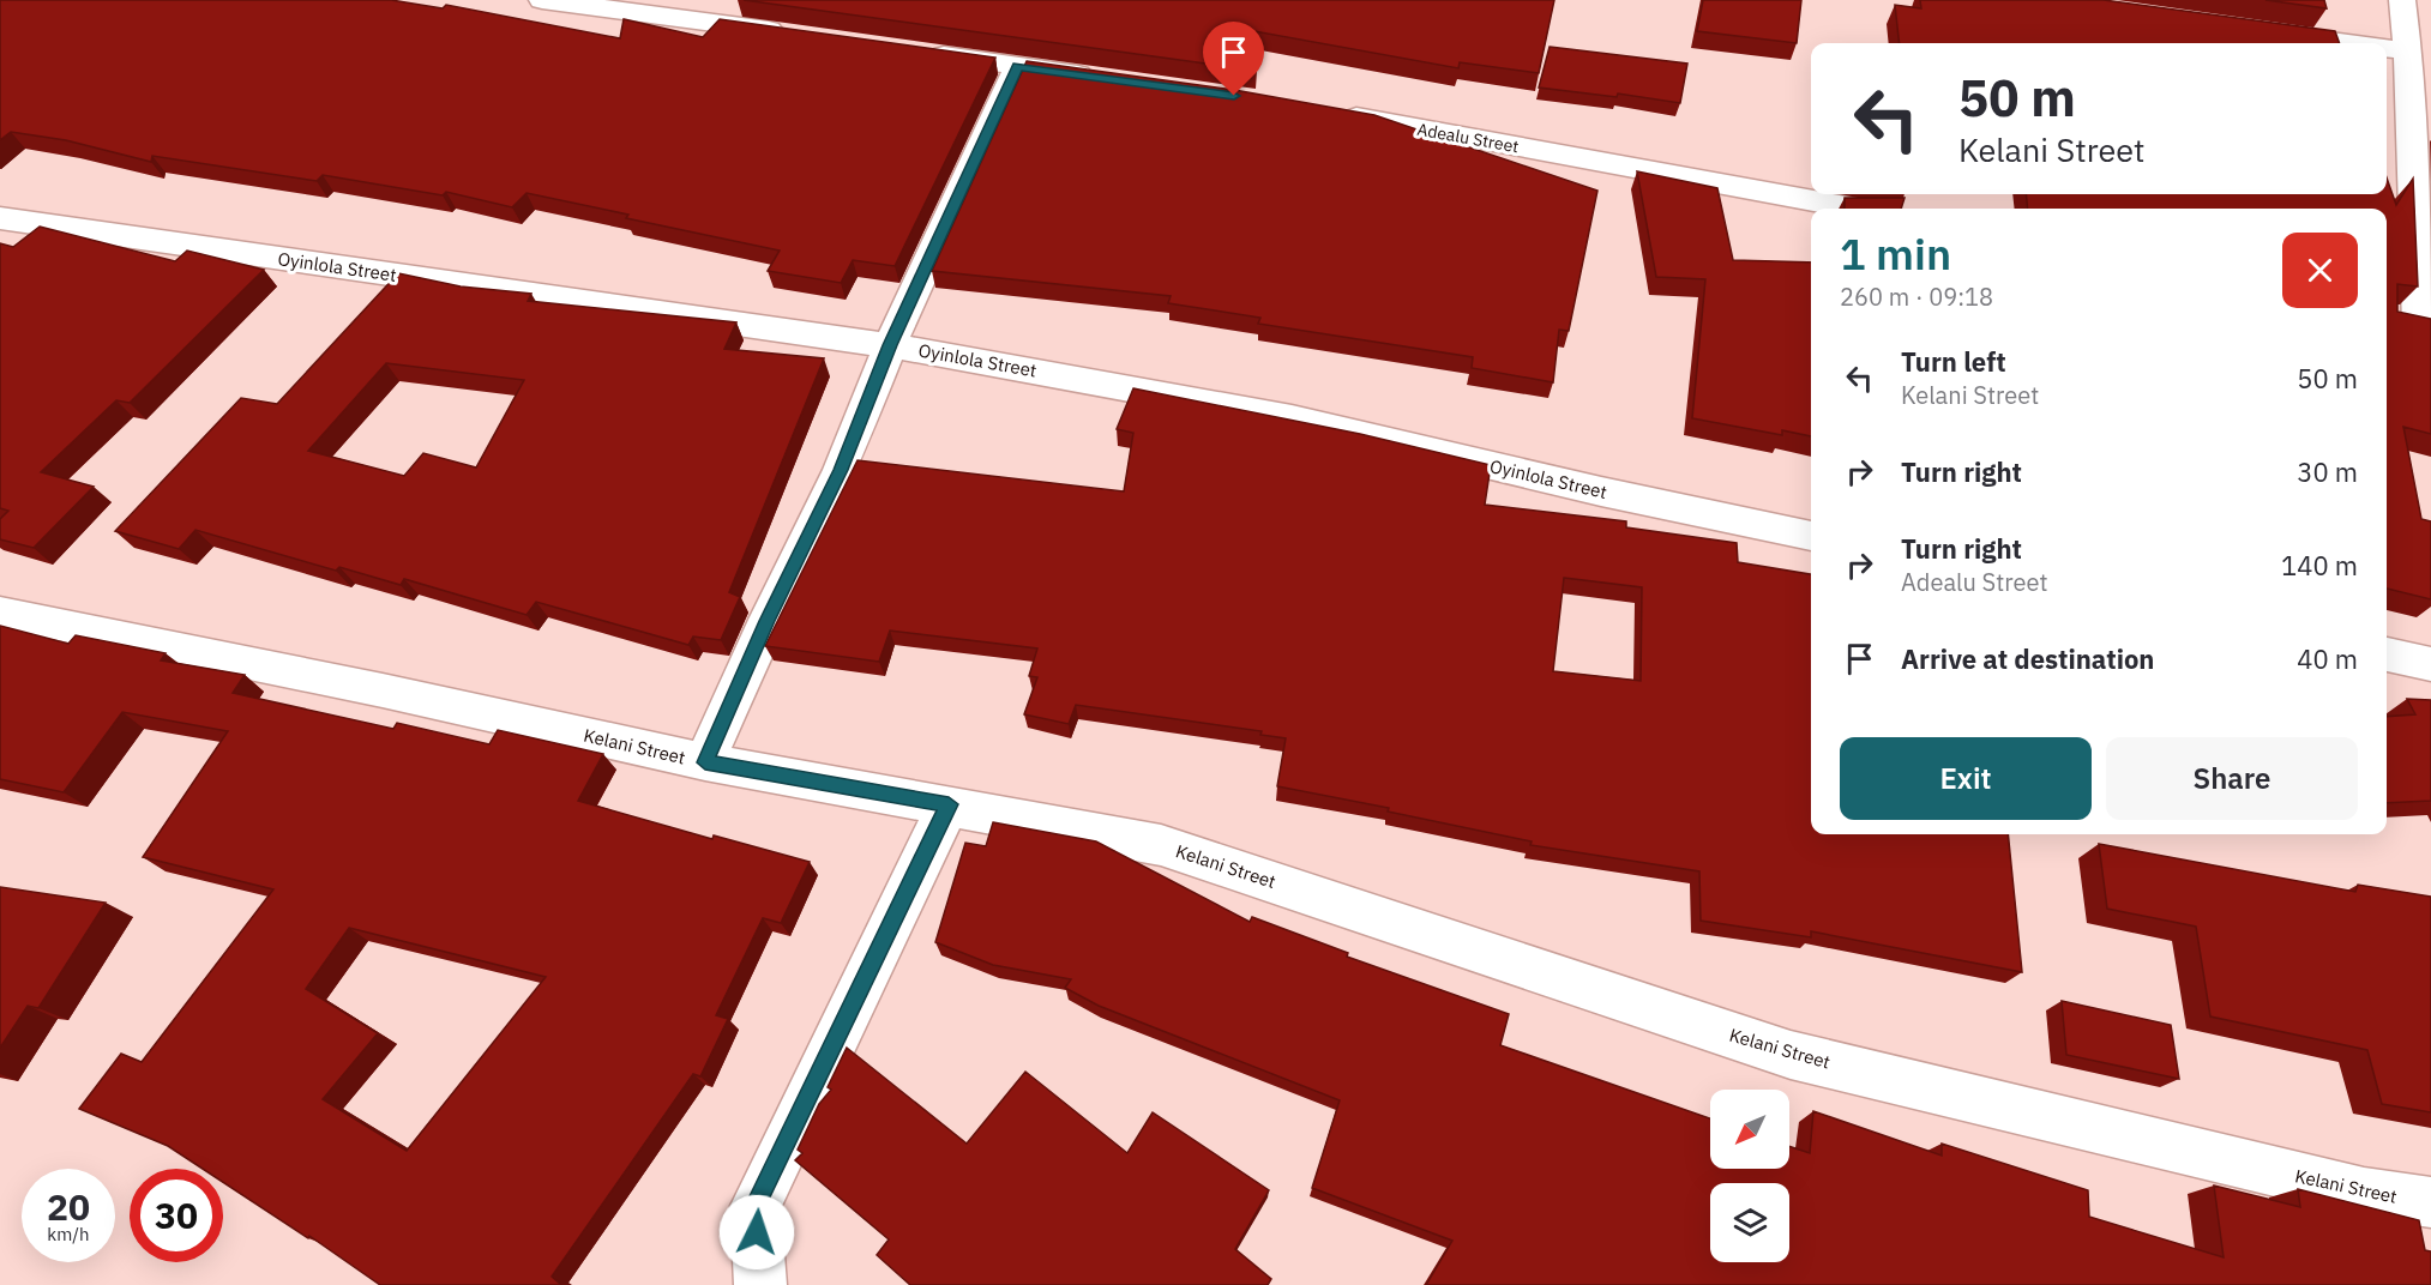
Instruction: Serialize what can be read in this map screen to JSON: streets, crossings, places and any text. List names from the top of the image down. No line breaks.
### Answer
{"streets":{"street":["Adealu Street","Oyinlola Street","Kelani Street"]},"north":"bottom left","page":{"turn":["50 m","Kelani Street"],"heading":["1 min","260 m · 09:18"],"list":[{"name":"Turn left","note":"Kelani Street","value":"50 m"},{"name":"Turn right","value":"30 m"},{"name":"Turn right","note":"Adealu Street","value":"140 m"},{"name":"Arrive at destination","value":"40 m"}],"buttons":["Exit","Share"],"speed":"20 km/h","limit":"30"}}
